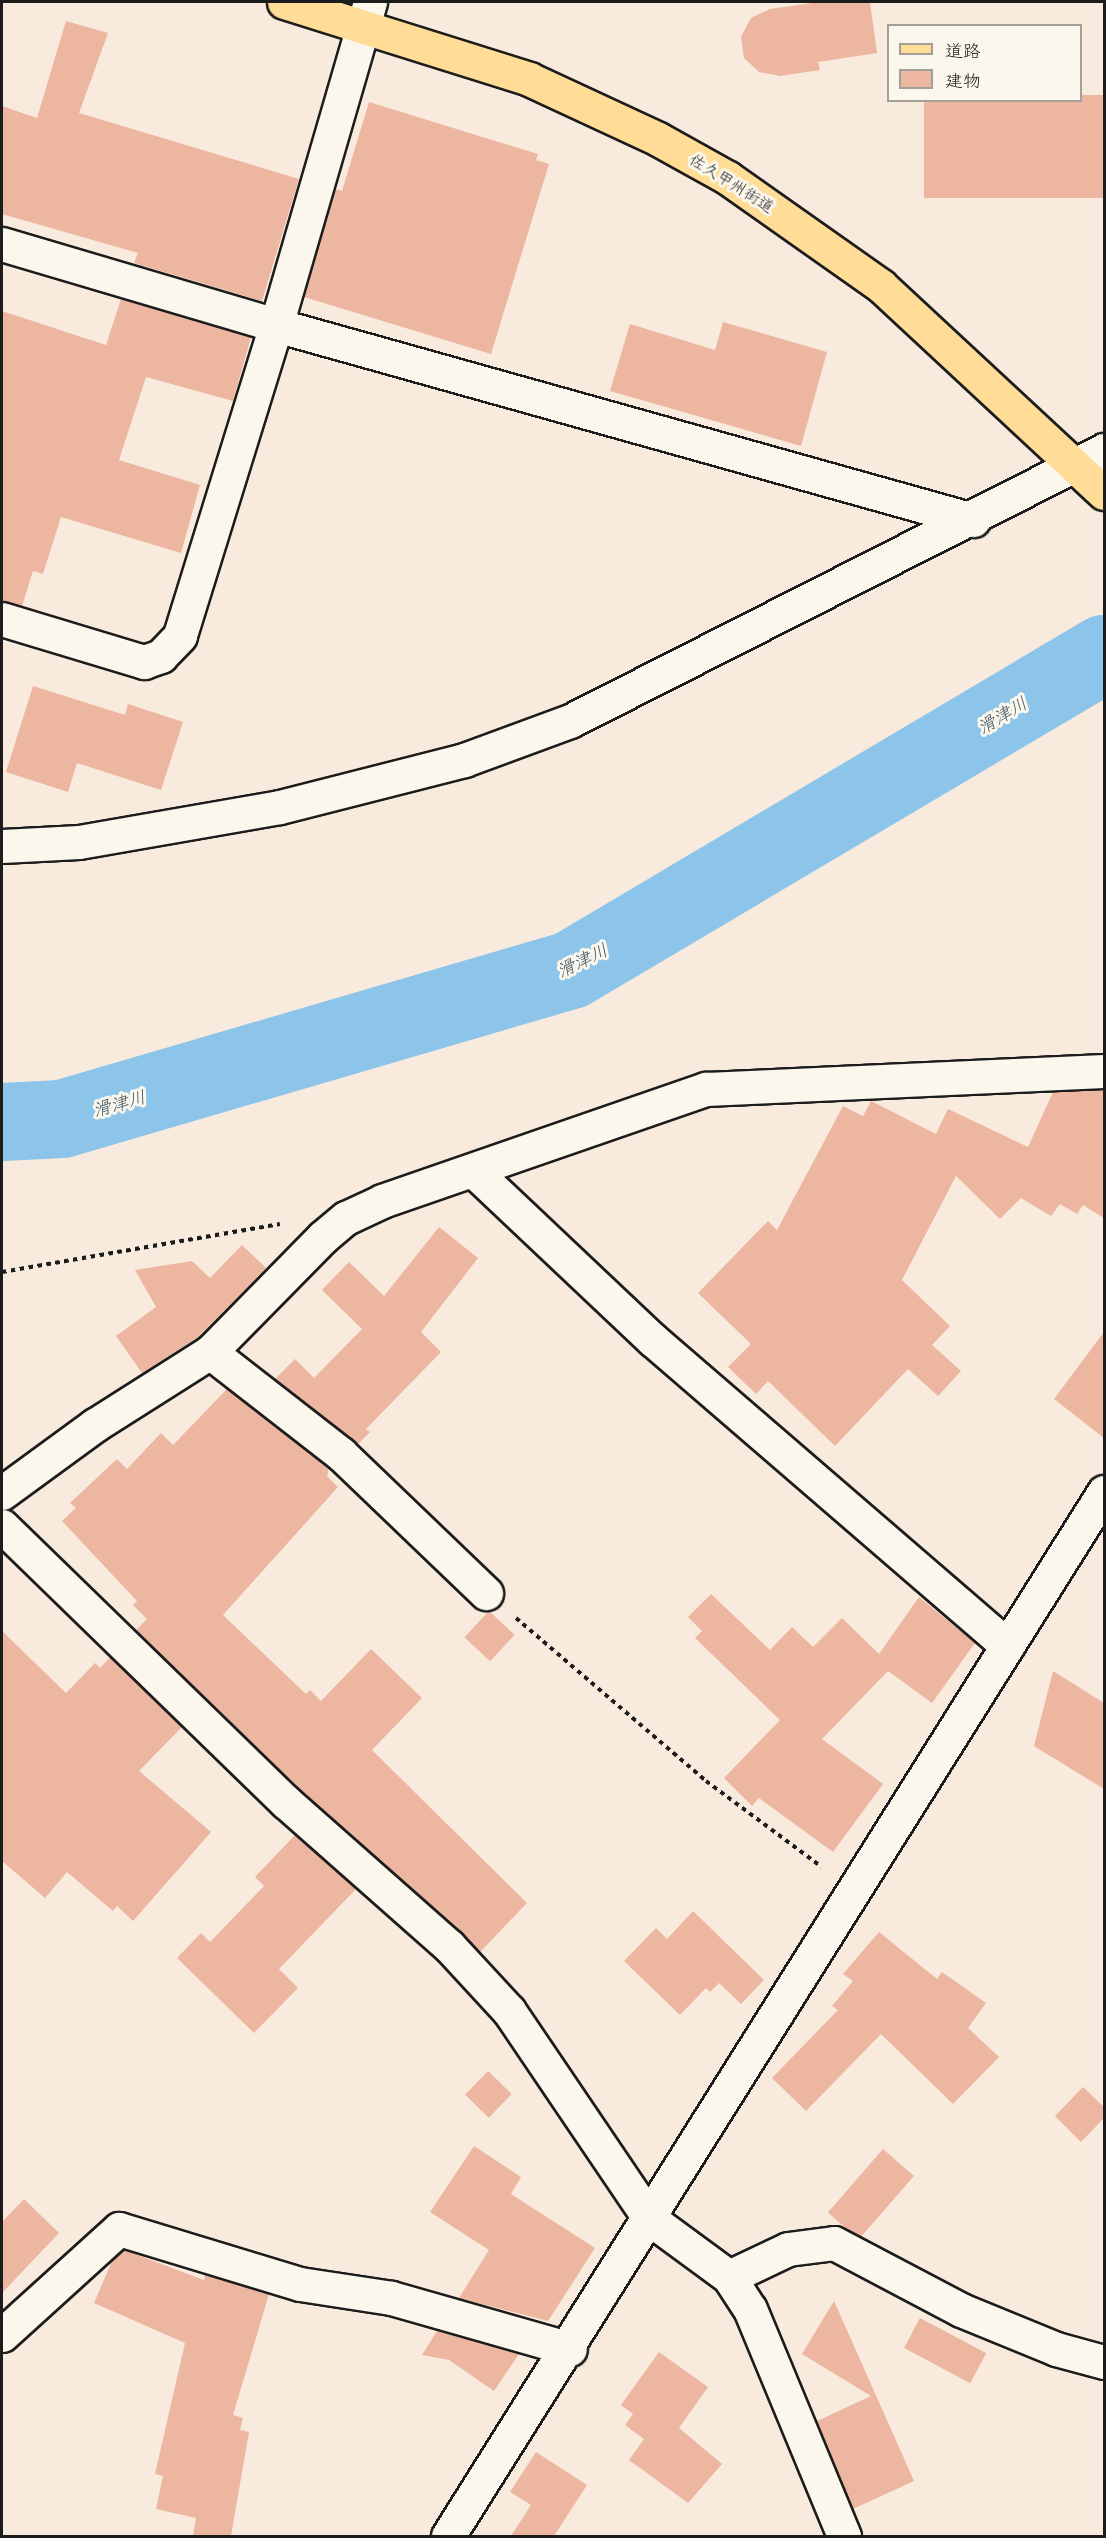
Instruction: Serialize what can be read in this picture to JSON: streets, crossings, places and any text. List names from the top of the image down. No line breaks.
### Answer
{"streets":{"main road":["佐久甲州街道"]},"water":["滑津川"],"legend":["道路","建物"]}
